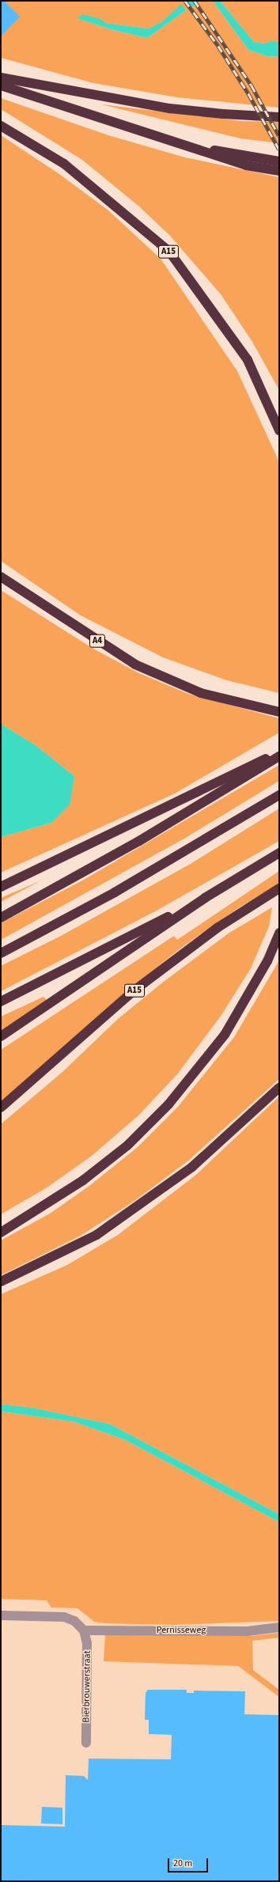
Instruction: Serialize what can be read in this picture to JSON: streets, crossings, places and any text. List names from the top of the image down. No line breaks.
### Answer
{"streets":{"highway":["A15","A4"],"street":["Pernisseweg","Bierbrouwerstraat"]},"crossings":[["Pernisseweg","Bierbrouwerstraat"]],"scale_bar":"20 m"}
